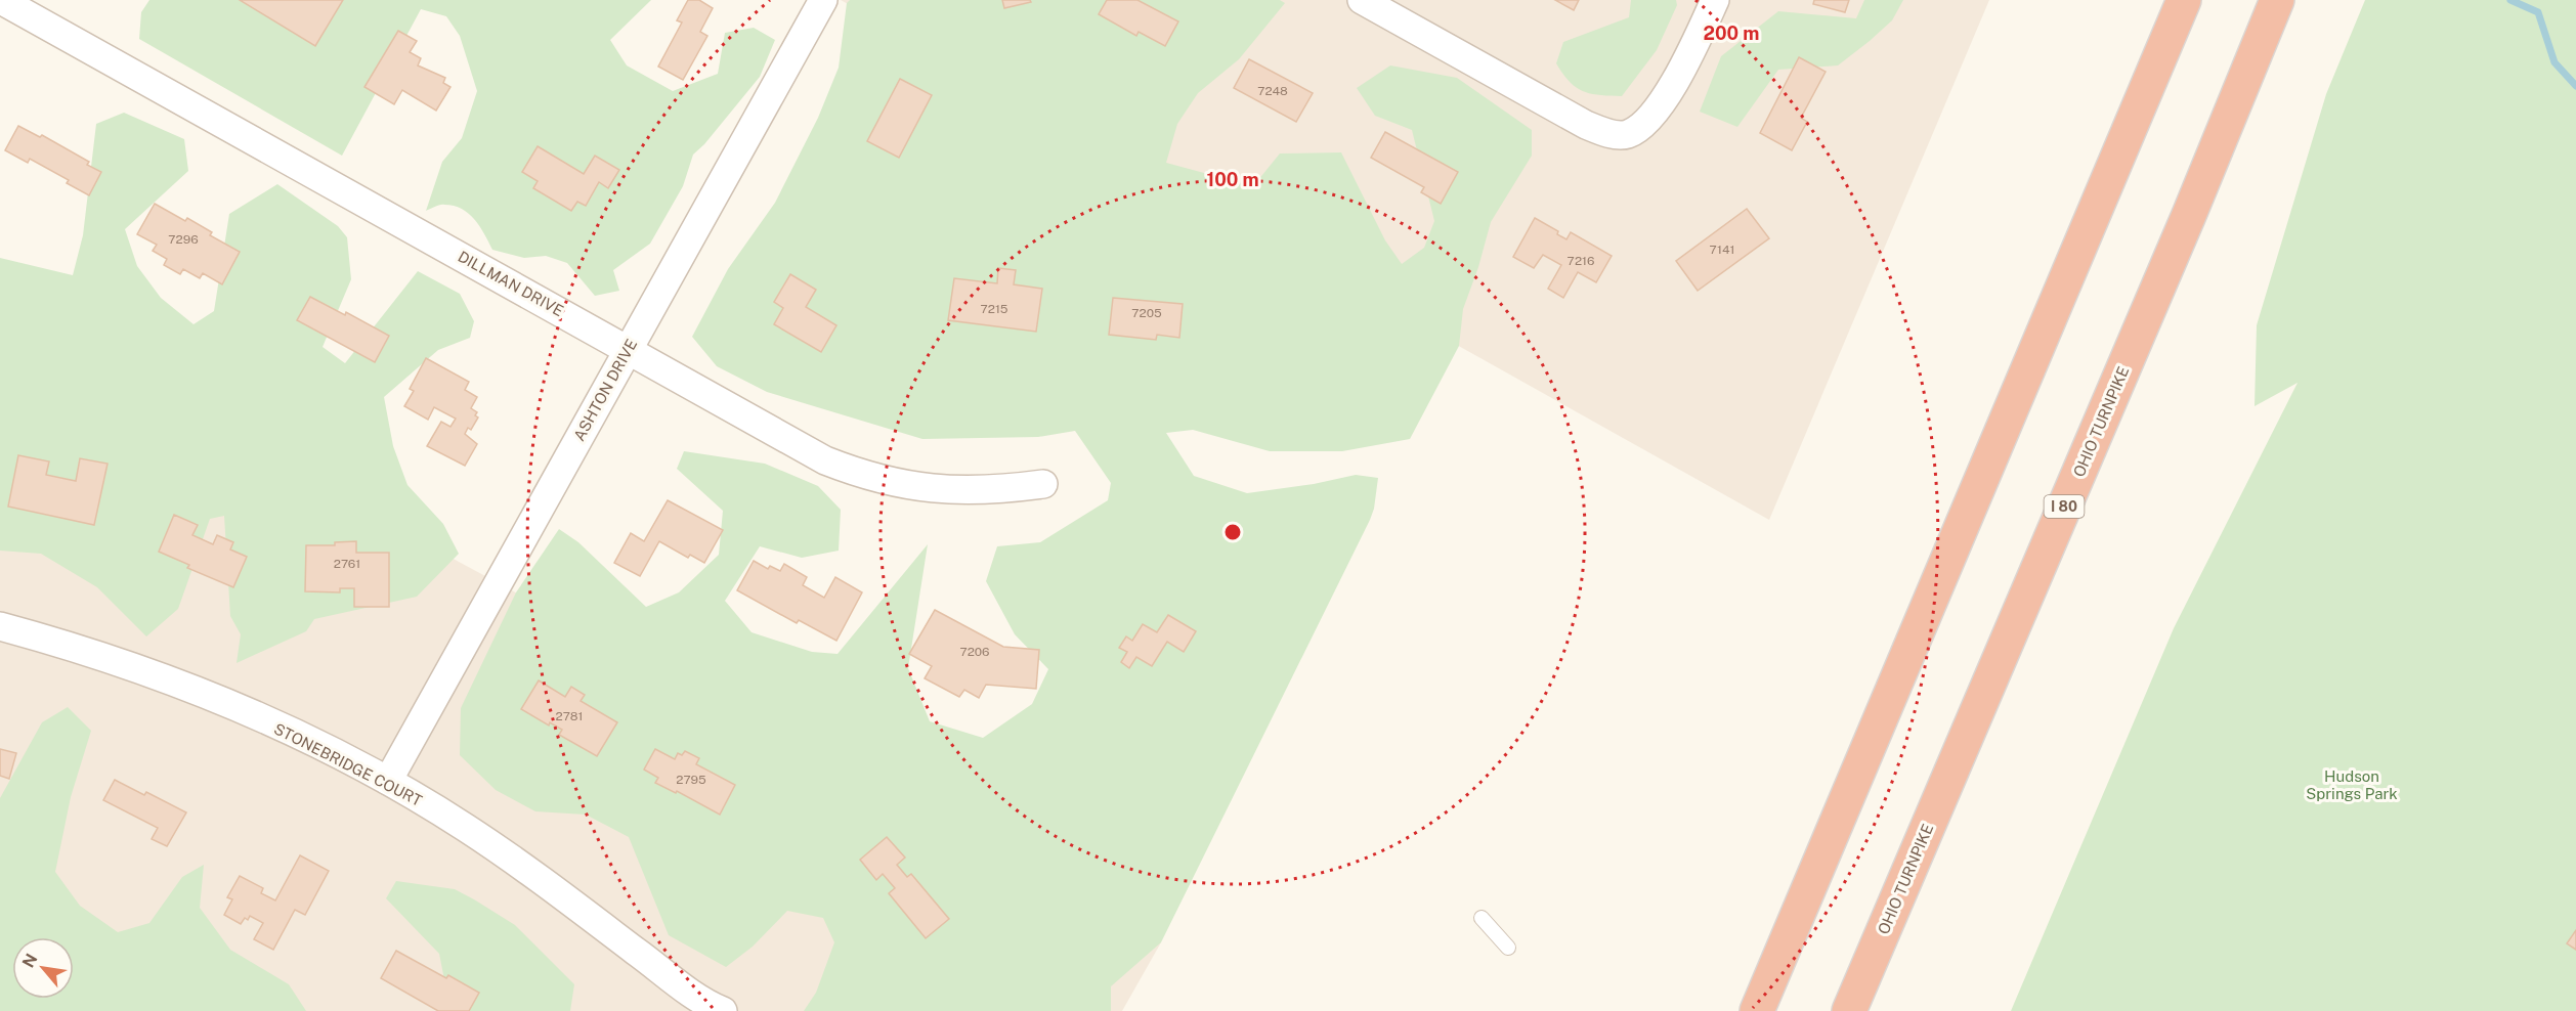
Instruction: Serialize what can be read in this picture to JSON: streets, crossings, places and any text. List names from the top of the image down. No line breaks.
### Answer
{"streets":{"highway":["OHIO TURNPIKE","I 80"],"street":["DILLMAN DRIVE","ASHTON DRIVE","STONEBRIDGE COURT"]},"crossings":[["DILLMAN DRIVE","ASHTON DRIVE"],["ASHTON DRIVE","STONEBRIDGE COURT"]],"parks":["Hudson Springs Park"],"house_numbers":["7248","7296","7141","7216","7215","7205","2761","7206","2781","2795"],"north":"top left","rings":["200 m","100 m"]}
